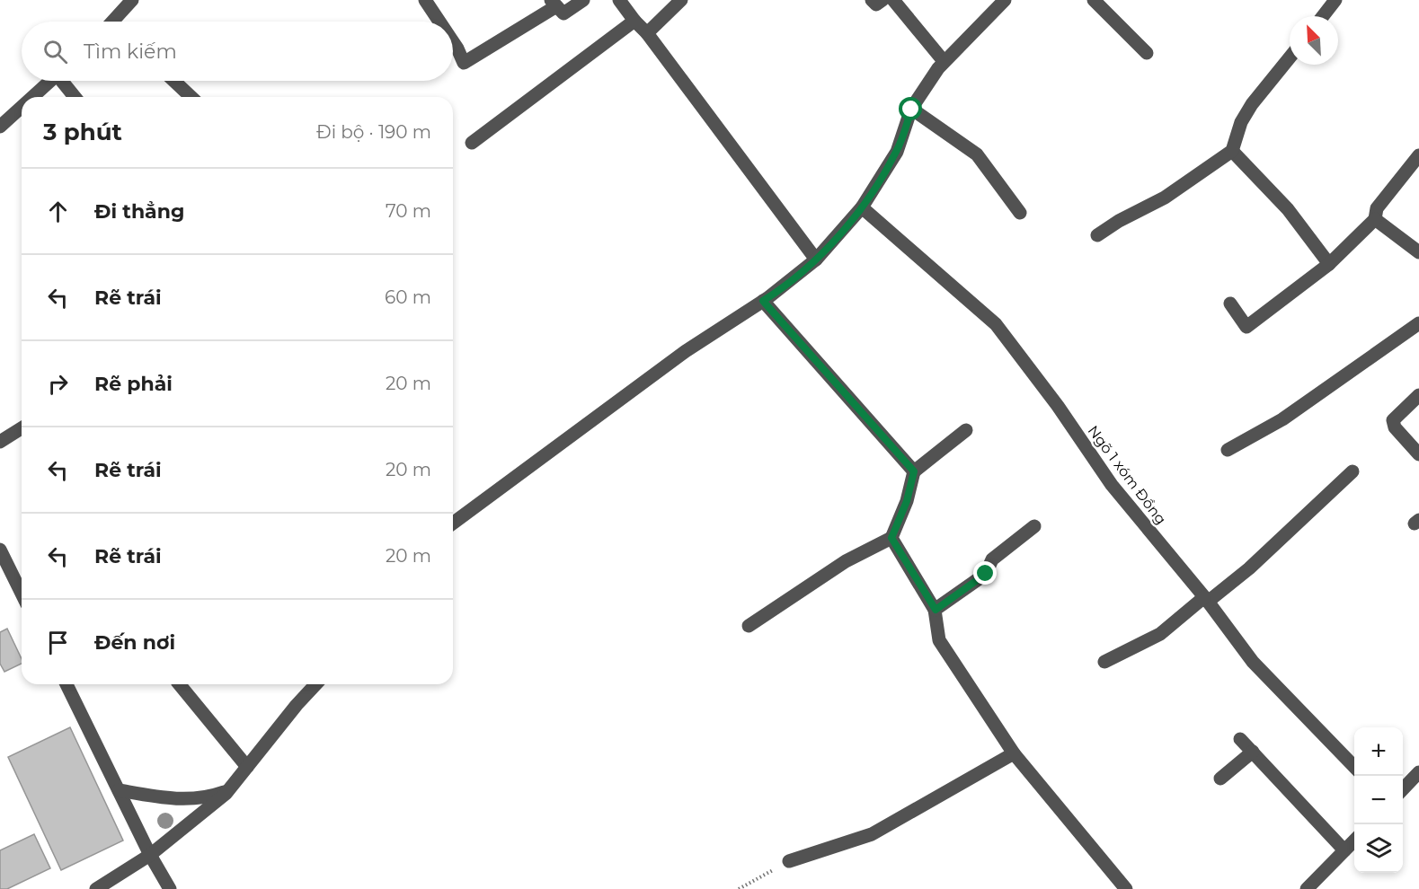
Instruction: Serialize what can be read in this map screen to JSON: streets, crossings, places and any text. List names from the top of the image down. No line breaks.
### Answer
{"streets":{"street":["Ngõ 1 xóm Đồng"]},"north":"top left","page":{"search":"Tìm kiếm","heading":["3 phút","Đi bộ · 190 m"],"list":[["Đi thẳng","70 m"],["Rẽ trái","60 m"],["Rẽ phải","20 m"],["Rẽ trái","20 m"],["Rẽ trái","20 m"],"Đến nơi"],"map_buttons":["+","−"]}}
